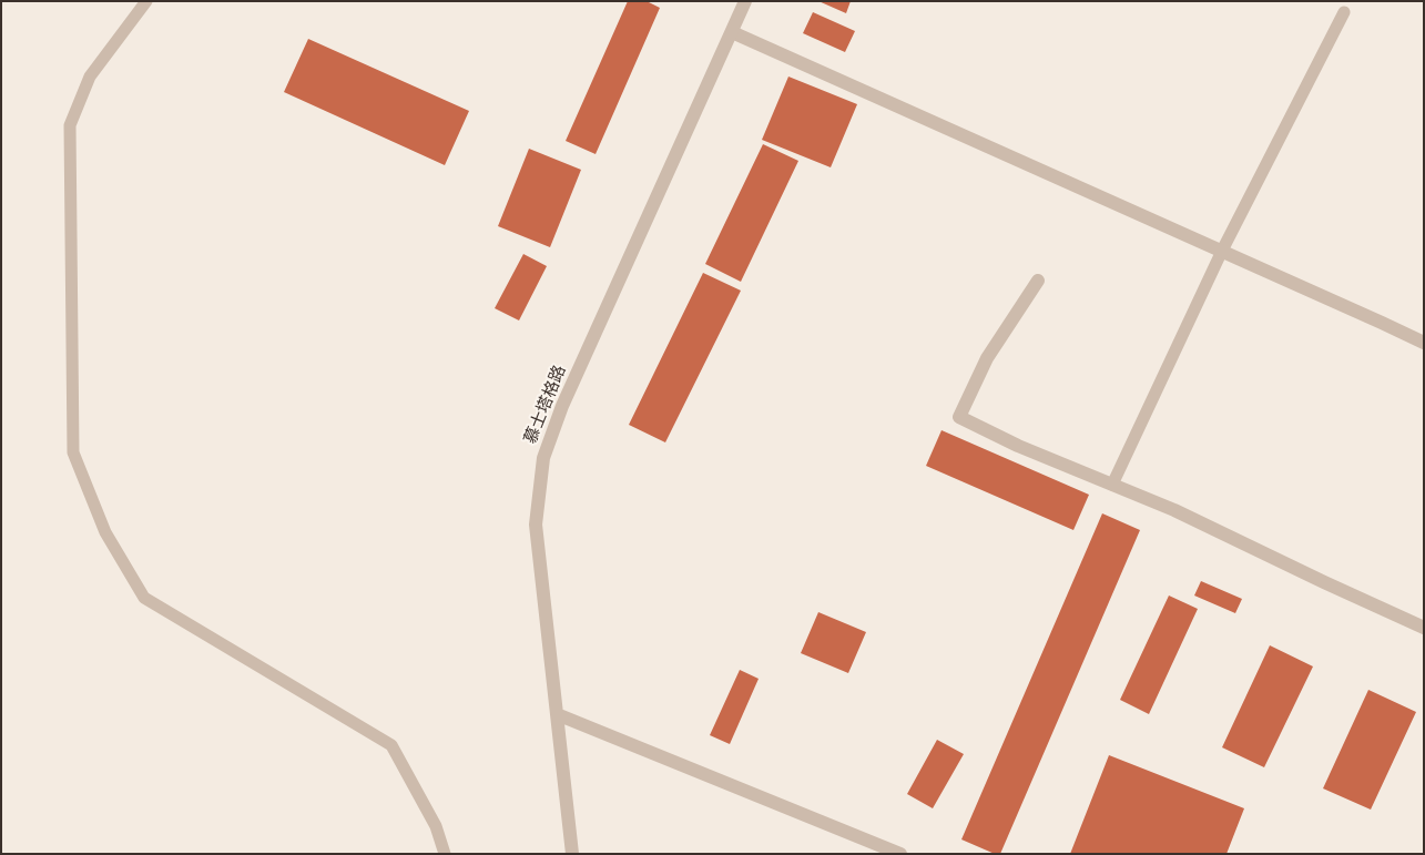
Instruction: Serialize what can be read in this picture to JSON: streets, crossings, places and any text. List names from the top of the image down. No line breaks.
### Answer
{"streets":{"street":["慕士塔格路"]}}
